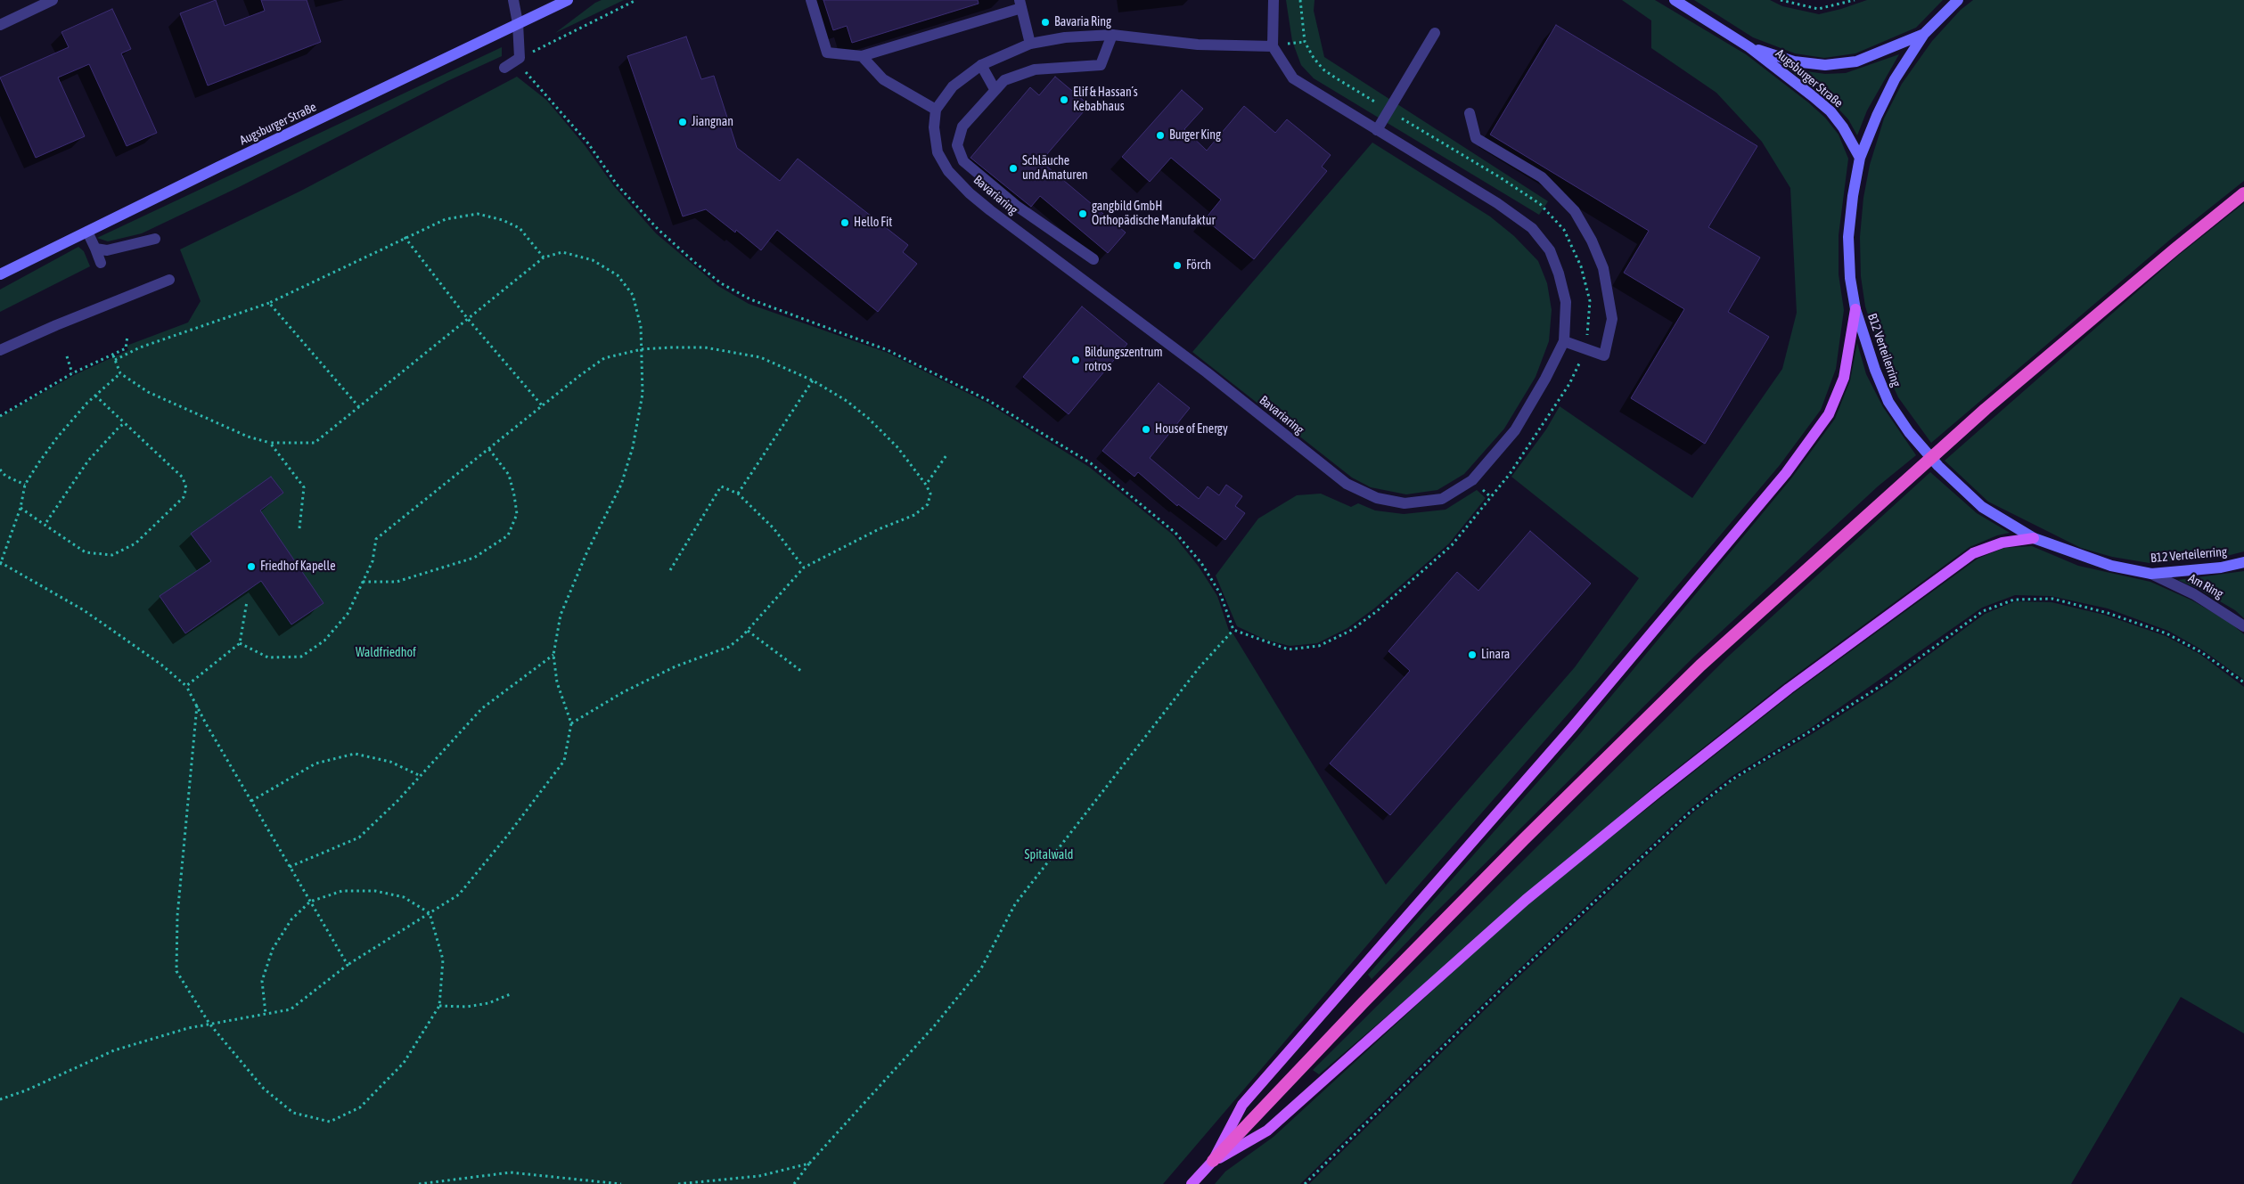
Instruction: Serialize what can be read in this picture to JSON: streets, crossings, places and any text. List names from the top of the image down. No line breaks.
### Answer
{"streets":{"main road":["Augsburger Straße","B12 Verteilerring"],"street":["Bavariaring","Am Ring"]},"crossings":[["Augsburger Straße","B12 Verteilerring"],["B12 Verteilerring","Am Ring"]],"parks":["Waldfriedhof","Spitalwald"],"places":["Bavaria Ring","Elif & Hassan´s Kebabhaus","Jiangnan","Burger King","Schläuche und Amaturen","gangbild GmbH Orthopädische Manufaktur","Hello Fit","Förch","Bildungszentrum rotros","House of Energy","Friedhof Kapelle","Linara"]}
